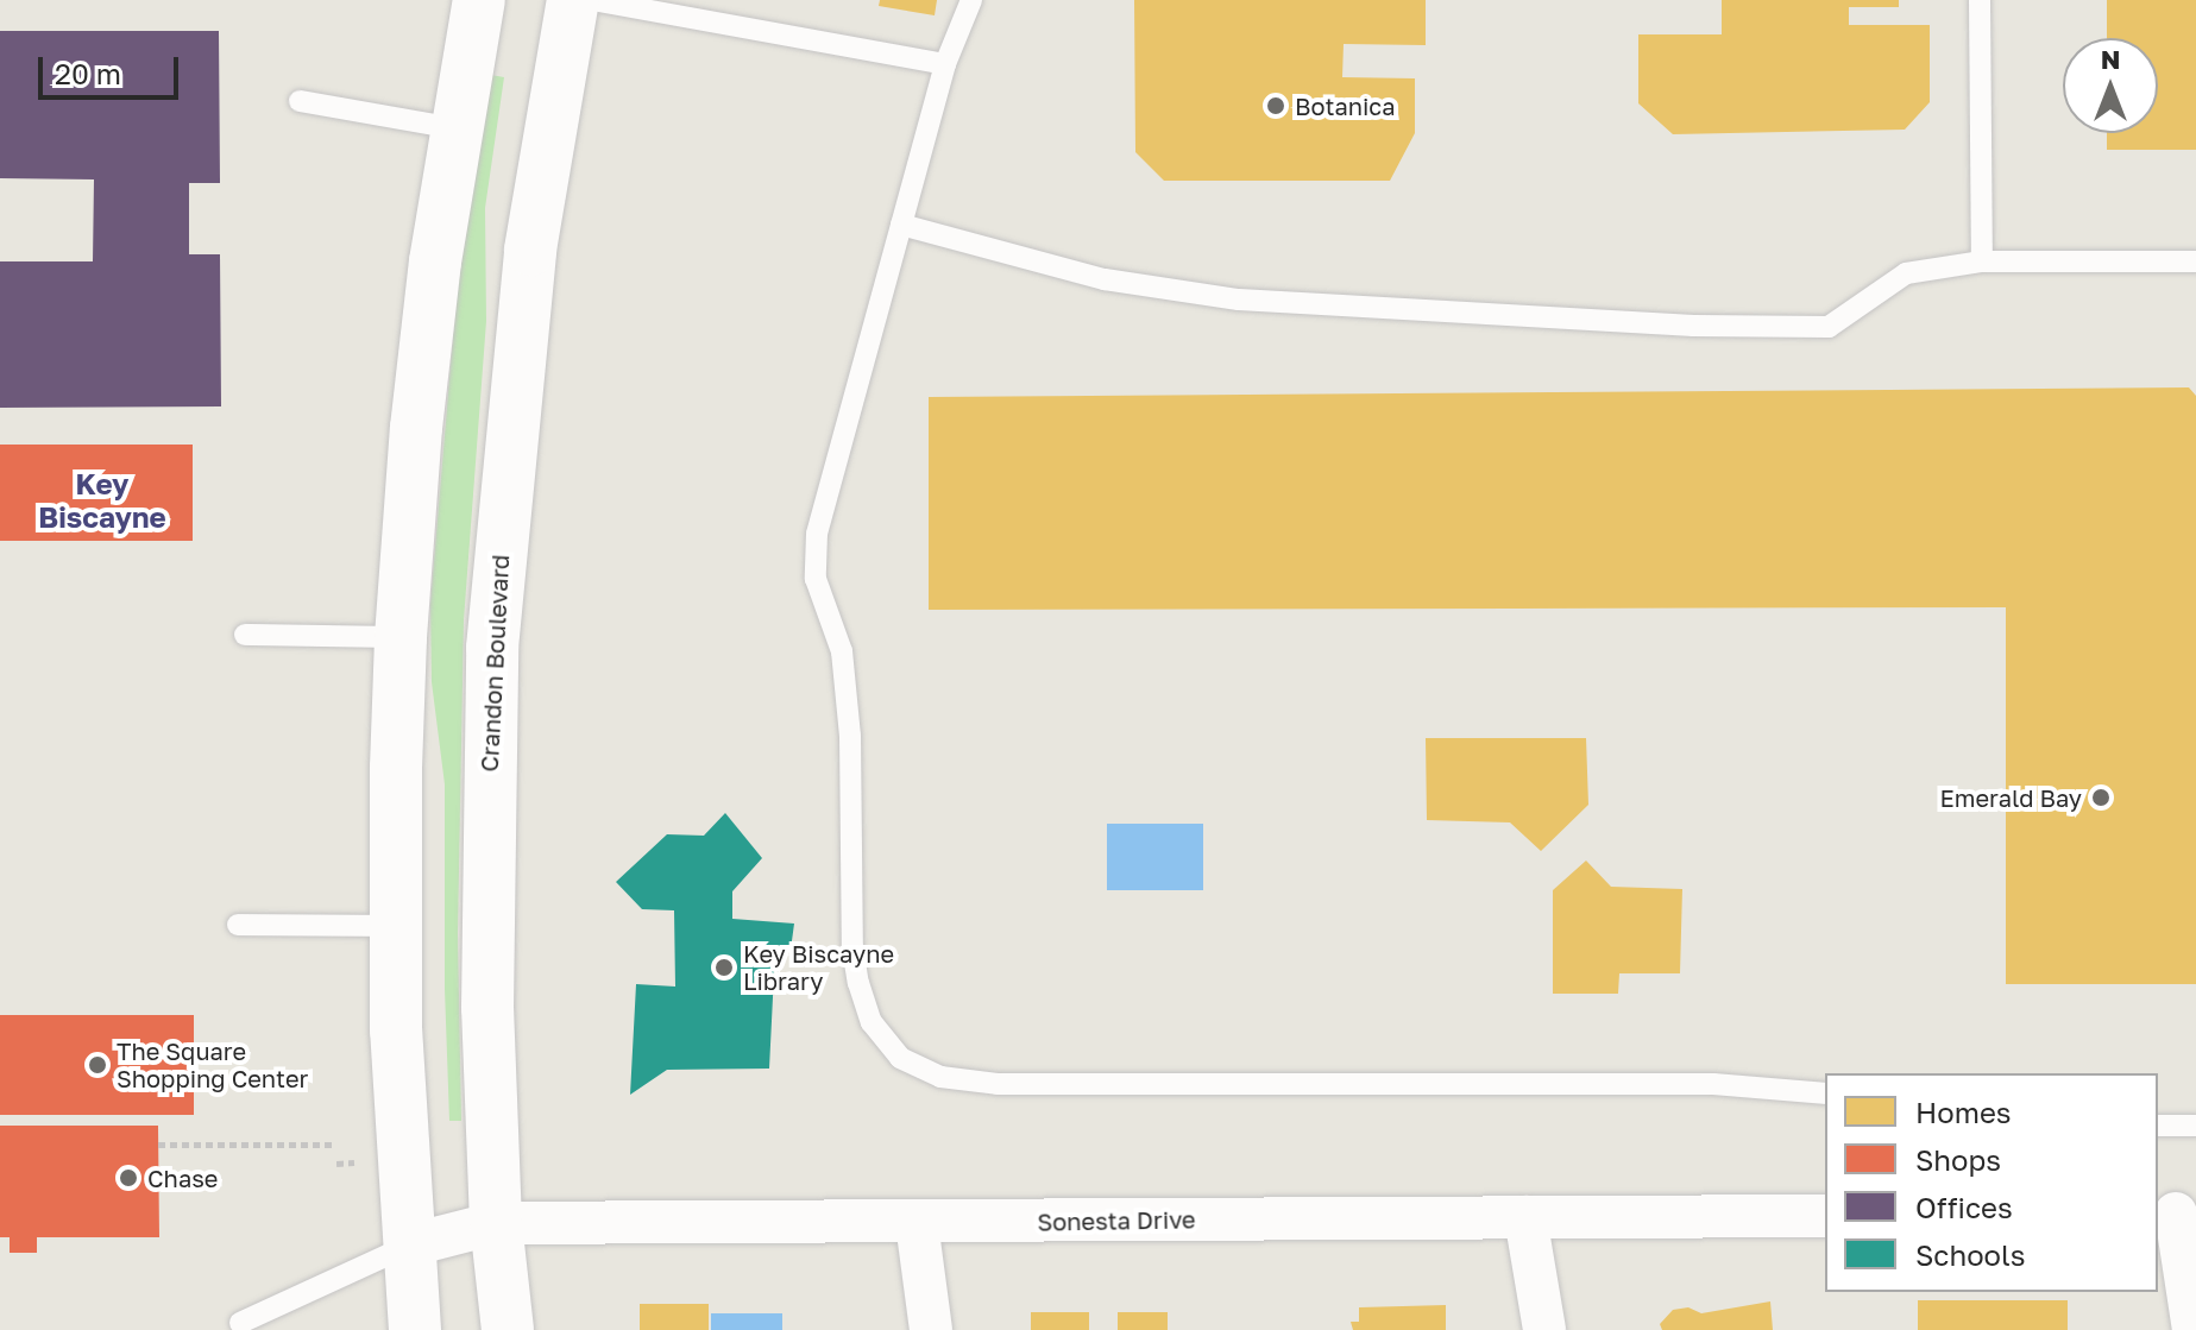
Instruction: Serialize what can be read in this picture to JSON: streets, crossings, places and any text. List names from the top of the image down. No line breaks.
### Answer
{"streets":{"main road":["Crandon Boulevard"],"street":["Sonesta Drive"]},"crossings":[["Crandon Boulevard","Sonesta Drive"]],"districts":["Key Biscayne"],"places":["Botanica","Emerald Bay","Key Biscayne Library","The Square Shopping Center","Chase"],"legend":["Homes","Shops","Offices","Schools"],"scale_bar":"20 m","north":"top"}
